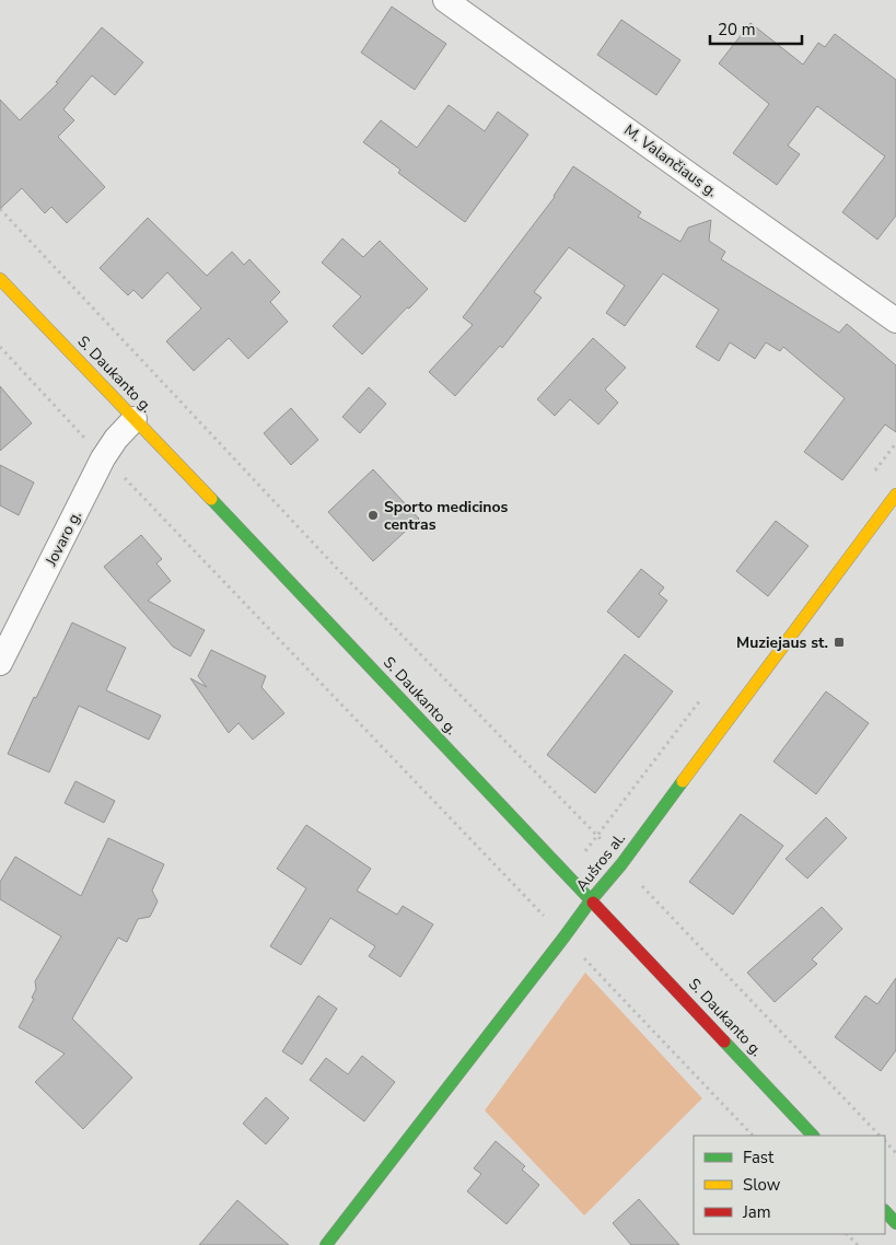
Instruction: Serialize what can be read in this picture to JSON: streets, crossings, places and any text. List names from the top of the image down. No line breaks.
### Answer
{"streets":{"main road":["S. Daukanto g.","Aušros al."],"street":["M. Valančiaus g.","Jovaro g."]},"crossings":[["S. Daukanto g.","Jovaro g."],["S. Daukanto g.","Aušros al."]],"places":{"other":["Sporto medicinos centras"],"transit":["Muziejaus st."]},"legend":["Fast","Slow","Jam"],"scale_bar":"20 m"}
